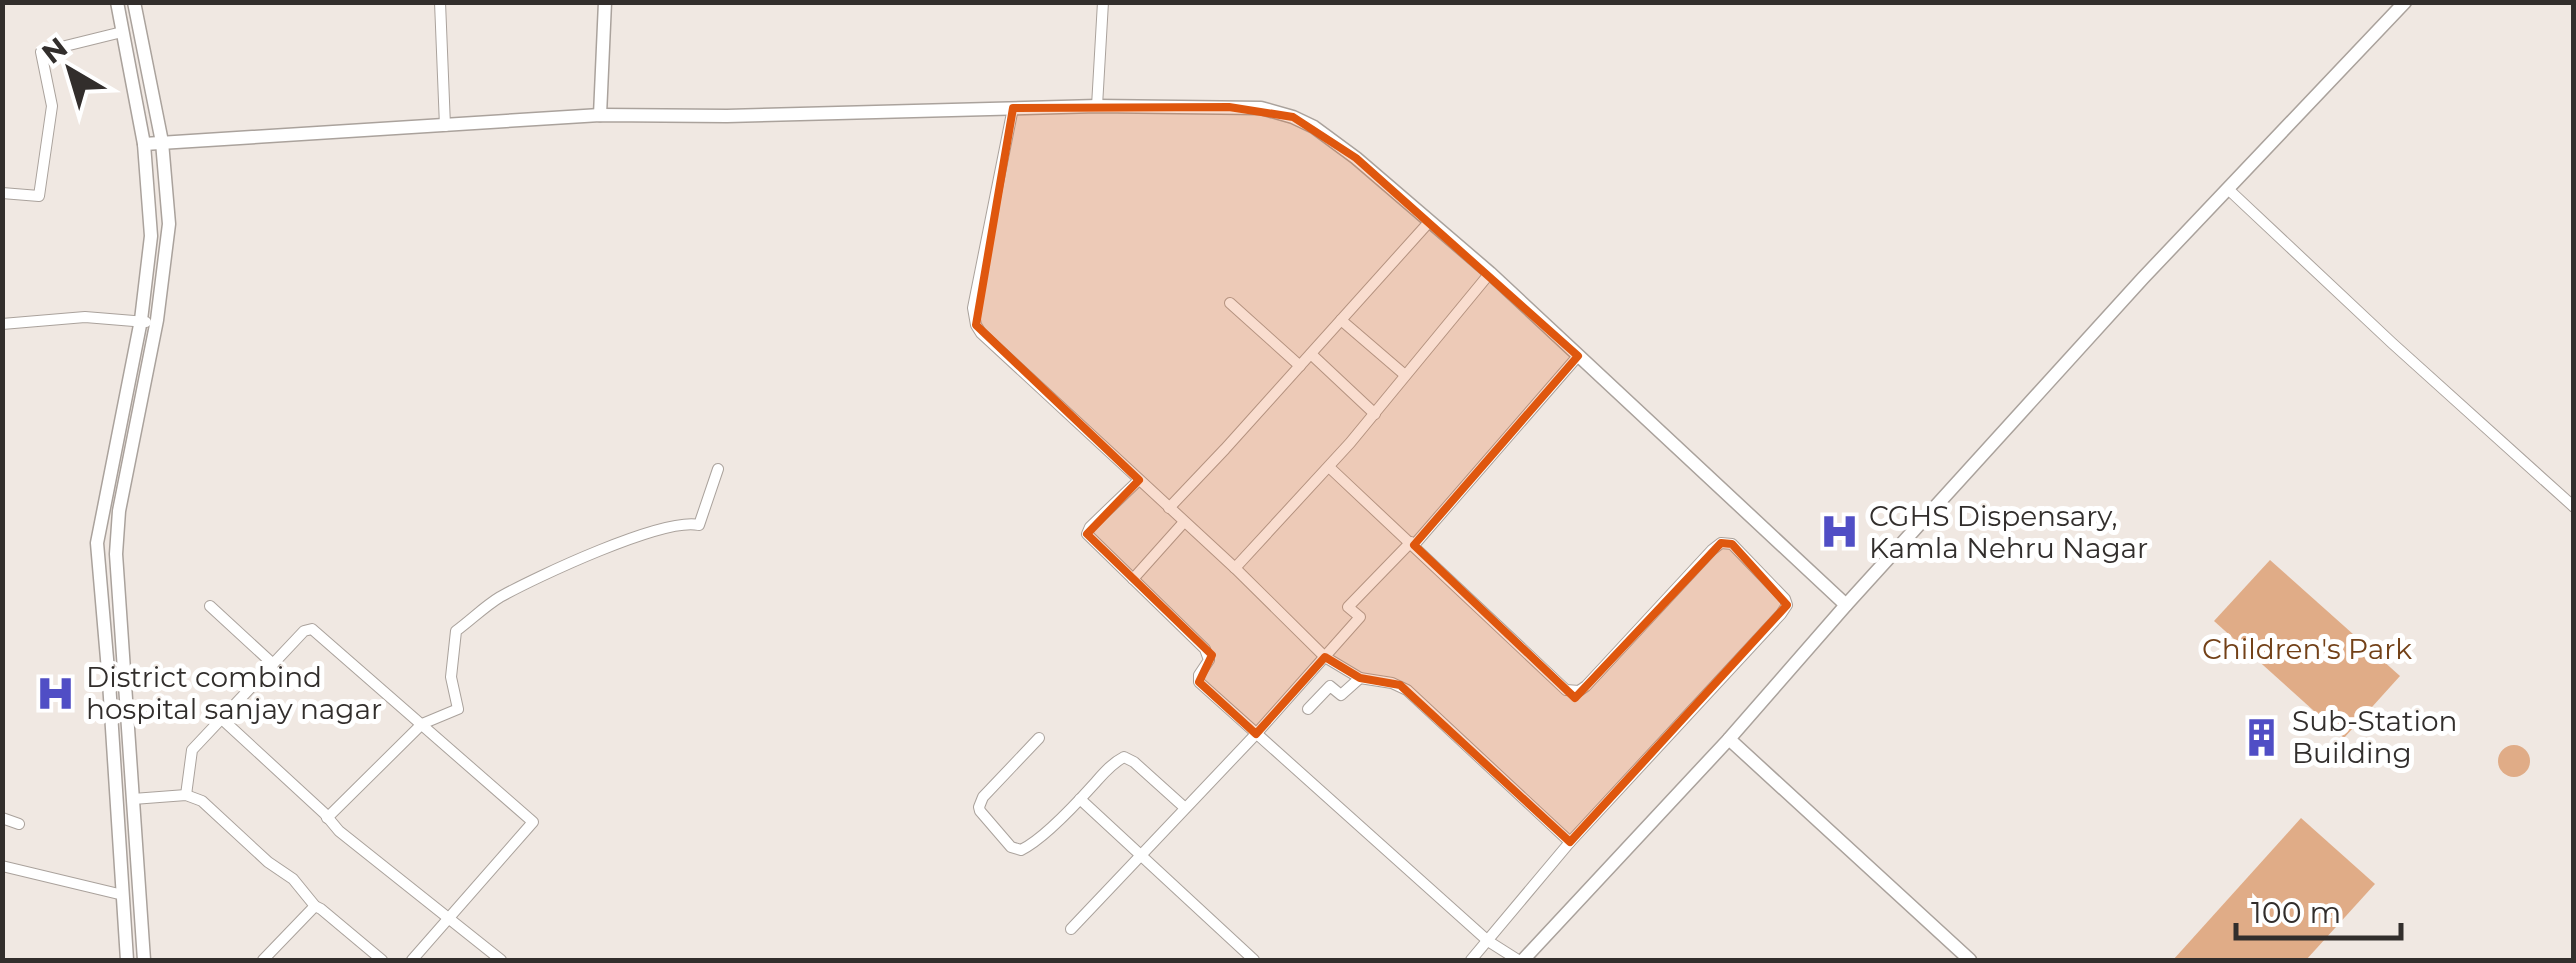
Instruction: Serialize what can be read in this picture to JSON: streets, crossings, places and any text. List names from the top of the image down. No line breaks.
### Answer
{"parks":["Children's Park"],"places":{"hospital":["CGHS Dispensary, Kamla Nehru Nagar","District combind hospital sanjay nagar"],"building":["Sub-Station Building"]},"scale_bar":"100 m","north":"top left"}
